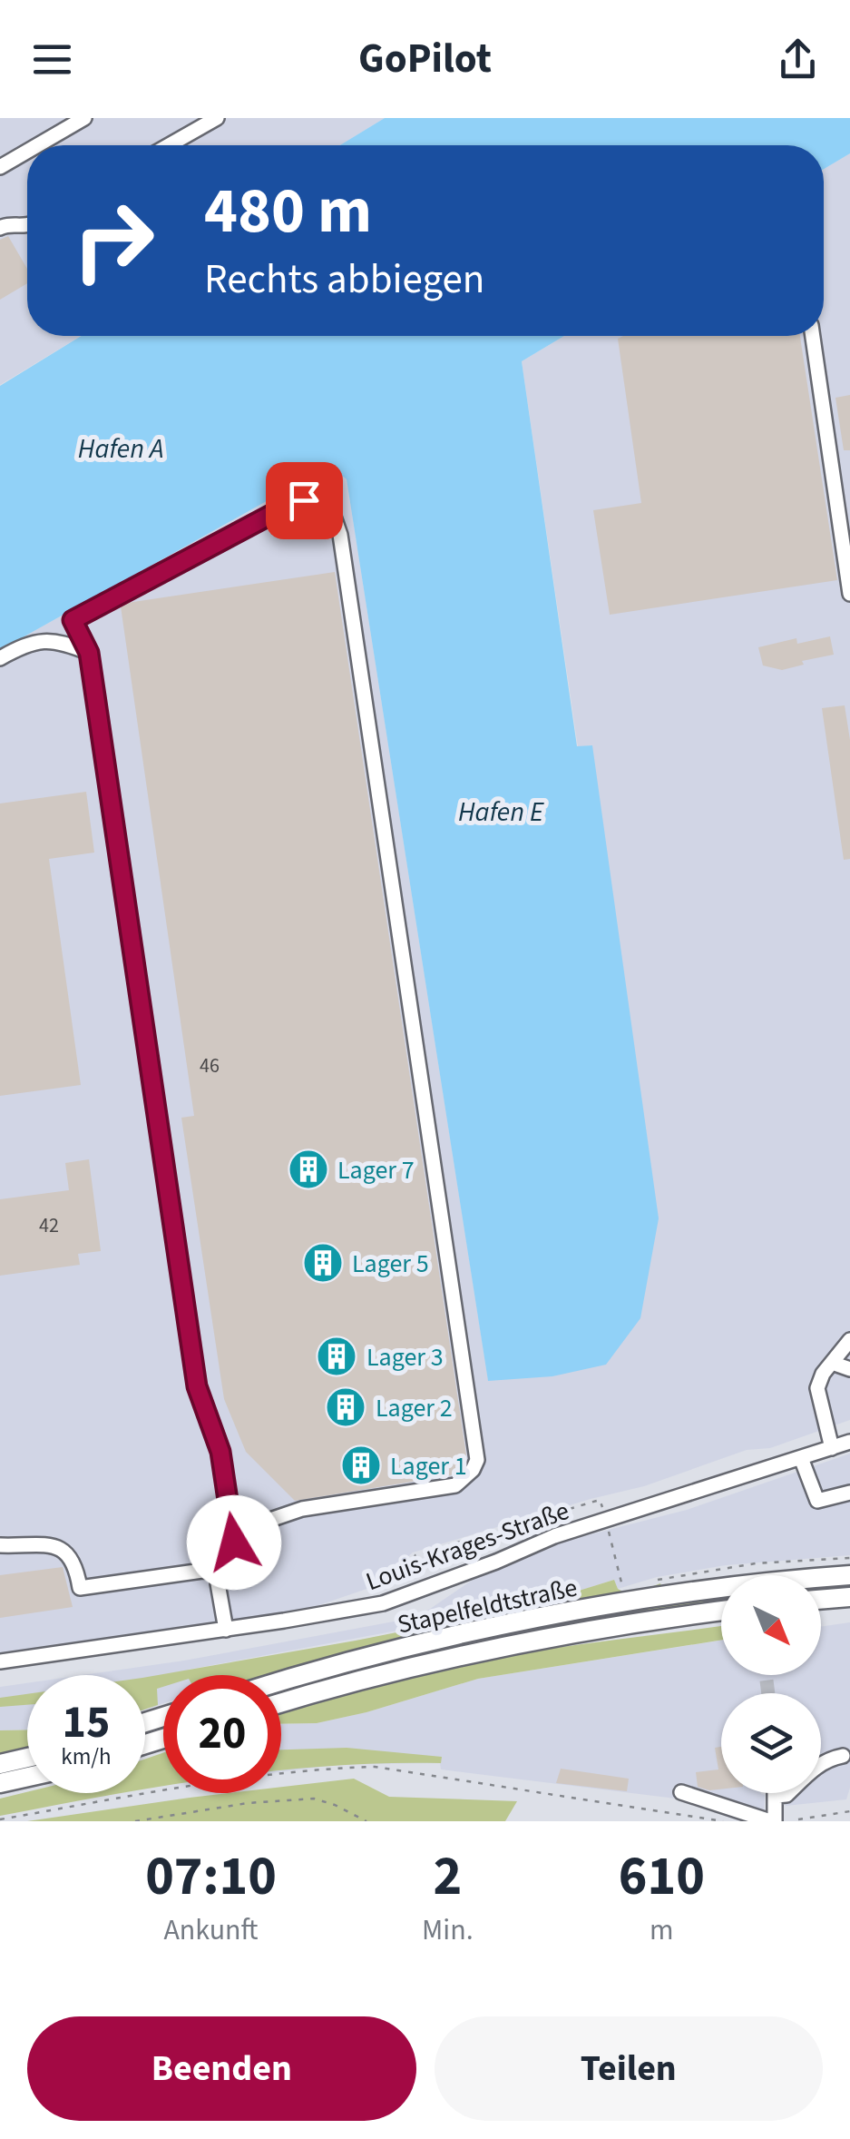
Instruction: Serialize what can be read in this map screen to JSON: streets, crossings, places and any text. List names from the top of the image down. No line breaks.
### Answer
{"streets":{"main road":["Stapelfeldtstraße"],"street":["Louis-Krages-Straße"]},"water":["Hafen A","Hafen E"],"places":{"building":["Lager 7","Lager 5","Lager 3","Lager 2","Lager 1"]},"house_numbers":["46","42"],"north":"bottom right","page":{"header":"GoPilot","turn":["480 m","Rechts abbiegen"],"speed":"15 km/h","limit":"20","eta":["07:10","Ankunft","2","Min.","610","m"],"buttons":["Beenden","Teilen"]}}
